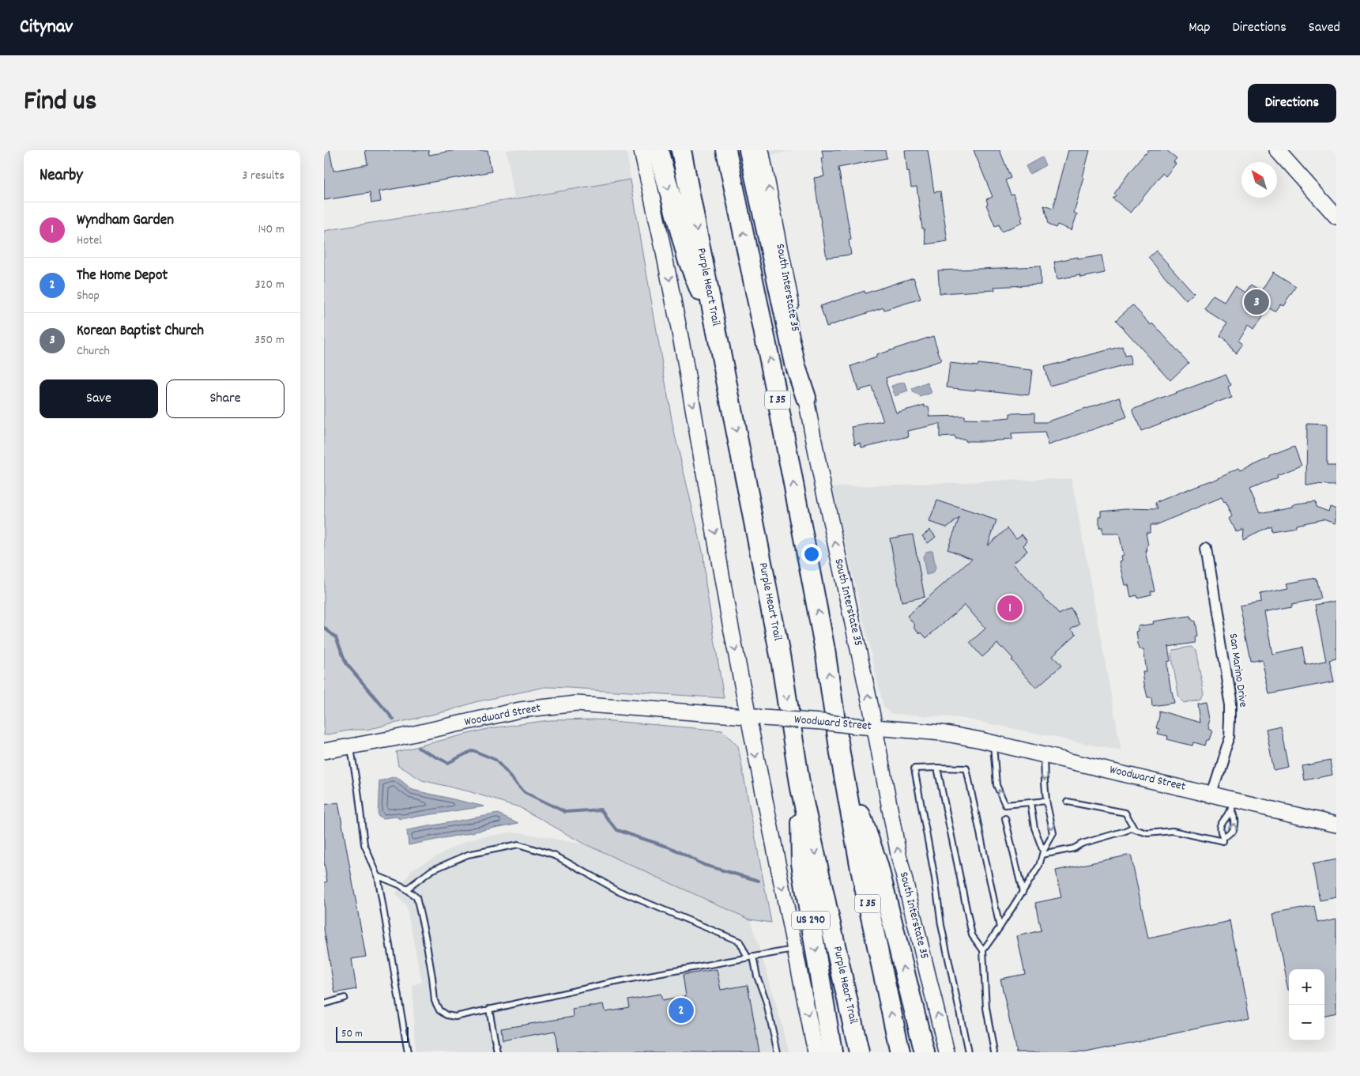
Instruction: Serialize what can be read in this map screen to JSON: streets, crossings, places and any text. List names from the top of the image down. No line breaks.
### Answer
{"streets":{"highway":["Purple Heart Trail","I 35","US 290"],"main road":["South Interstate 35","Woodward Street"],"street":["San Marino Drive"]},"crossings":[["Purple Heart Trail","US 290"],["South Interstate 35","Woodward Street"],["San Marino Drive","Woodward Street"]],"scale_bar":"50 m","north":"top left","page":{"header":"Citynav","nav":["Map","Directions","Saved"],"title":"Find us","buttons":["Directions",["Save","Share"]],"heading":["Nearby","3 results"],"list":[{"mark":"1","name":"Wyndham Garden","note":"Hotel","value":"140 m"},{"mark":"2","name":"The Home Depot","note":"Shop","value":"320 m"},{"mark":"3","name":"Korean Baptist Church","note":"Church","value":"350 m"}],"pins":["3","1","2"],"map_buttons":["+","−"],"scale":"50 m"}}
